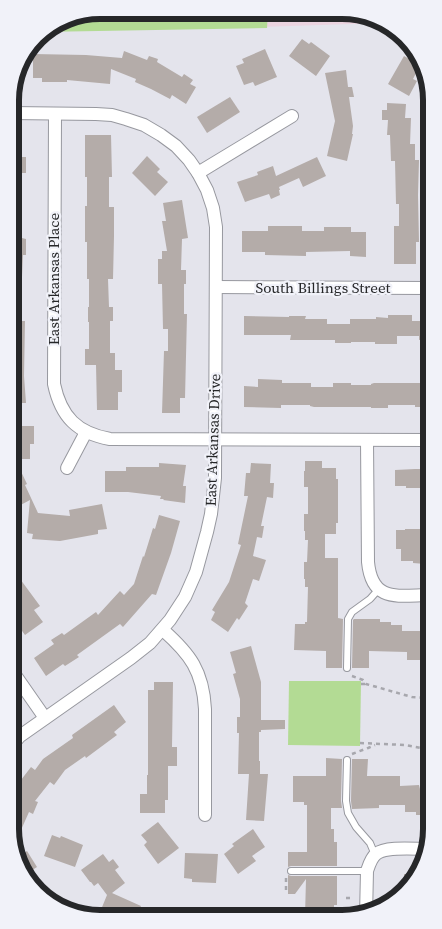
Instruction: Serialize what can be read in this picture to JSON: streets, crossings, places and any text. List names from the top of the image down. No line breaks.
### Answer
{"streets":{"street":["East Arkansas Place","South Billings Street","East Arkansas Drive"]},"crossings":[["East Arkansas Place","East Arkansas Drive"],["South Billings Street","East Arkansas Drive"]]}
